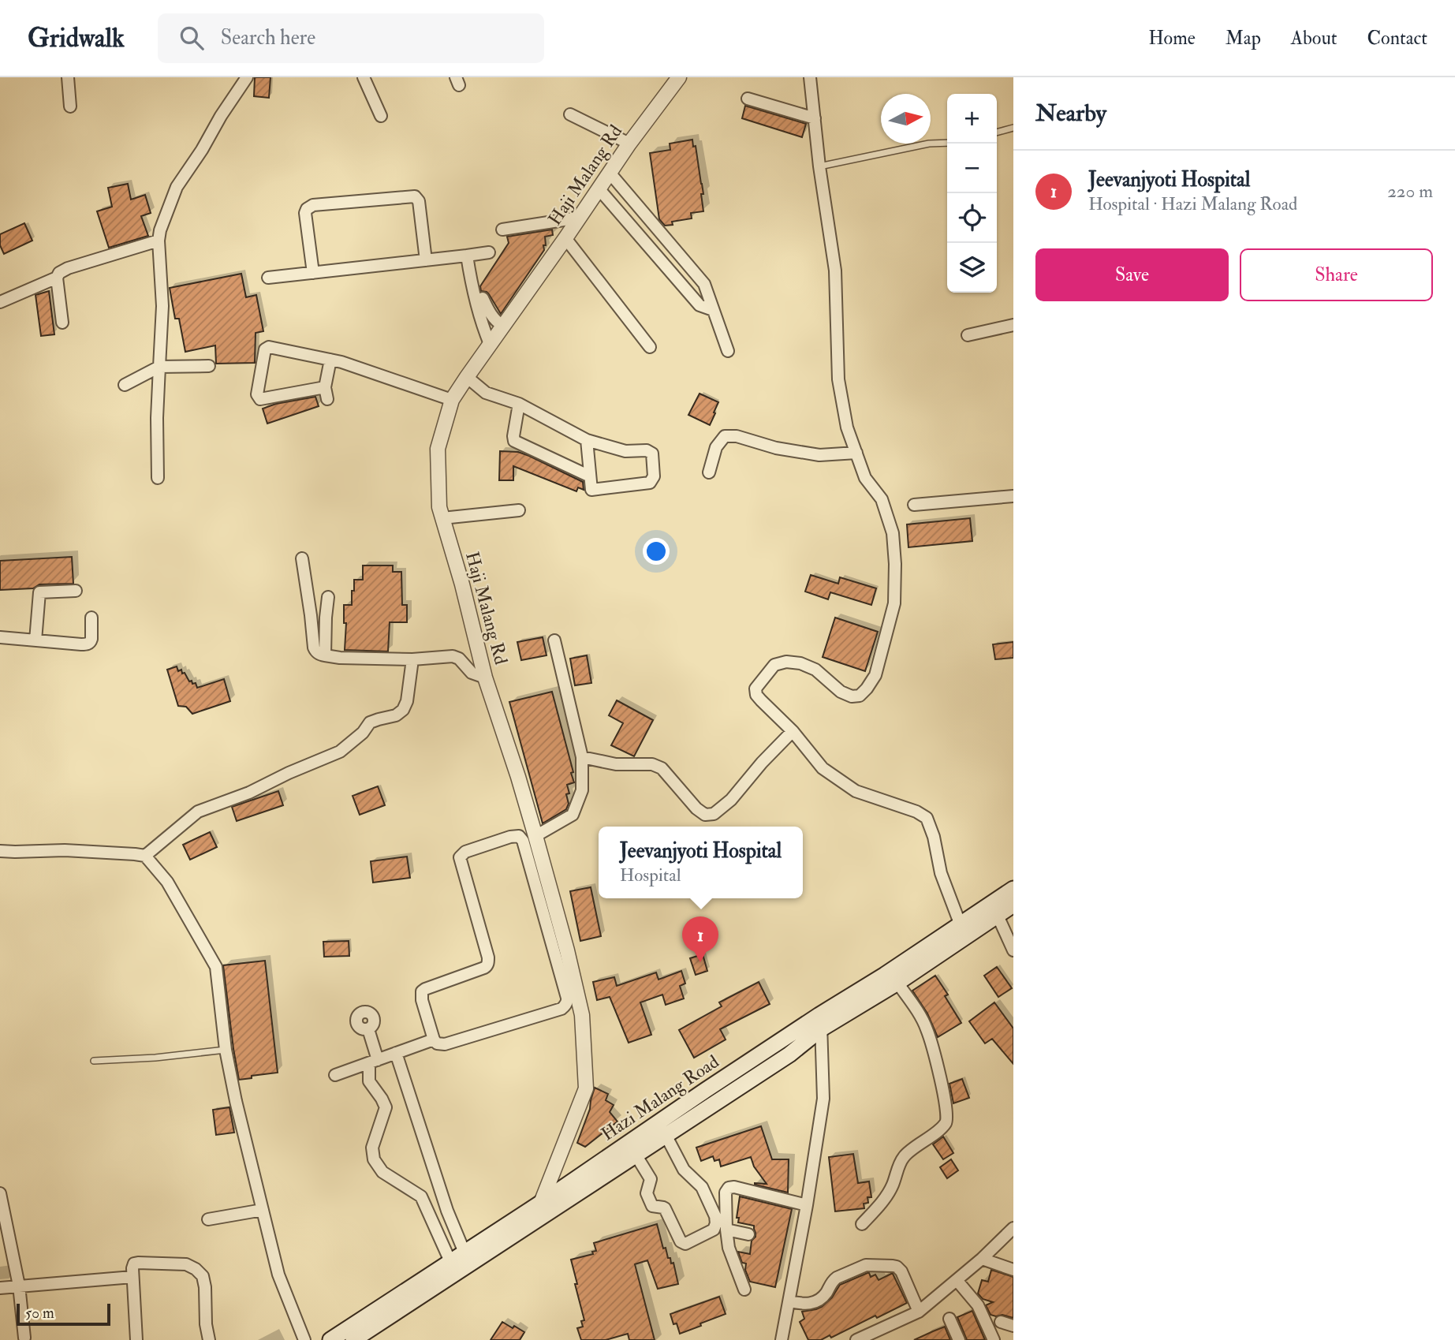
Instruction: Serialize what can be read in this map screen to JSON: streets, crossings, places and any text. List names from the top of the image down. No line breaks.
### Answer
{"streets":{"main road":["Hazi Malang Road"],"street":["Haji Malang Rd"]},"crossings":[["Haji Malang Rd","Hazi Malang Road"]],"scale_bar":"50 m","north":"right","page":{"header":"Gridwalk","search":"Search here","nav":["Home","Map","About","Contact"],"heading":"Nearby","map_buttons":["+","−"],"list":[{"mark":"1","name":"Jeevanjyoti Hospital","note":"Hospital · Hazi Malang Road","value":"220 m"}],"buttons":["Save","Share"],"popup":["Jeevanjyoti Hospital","Hospital"],"pins":"1","scale":"50 m"}}
